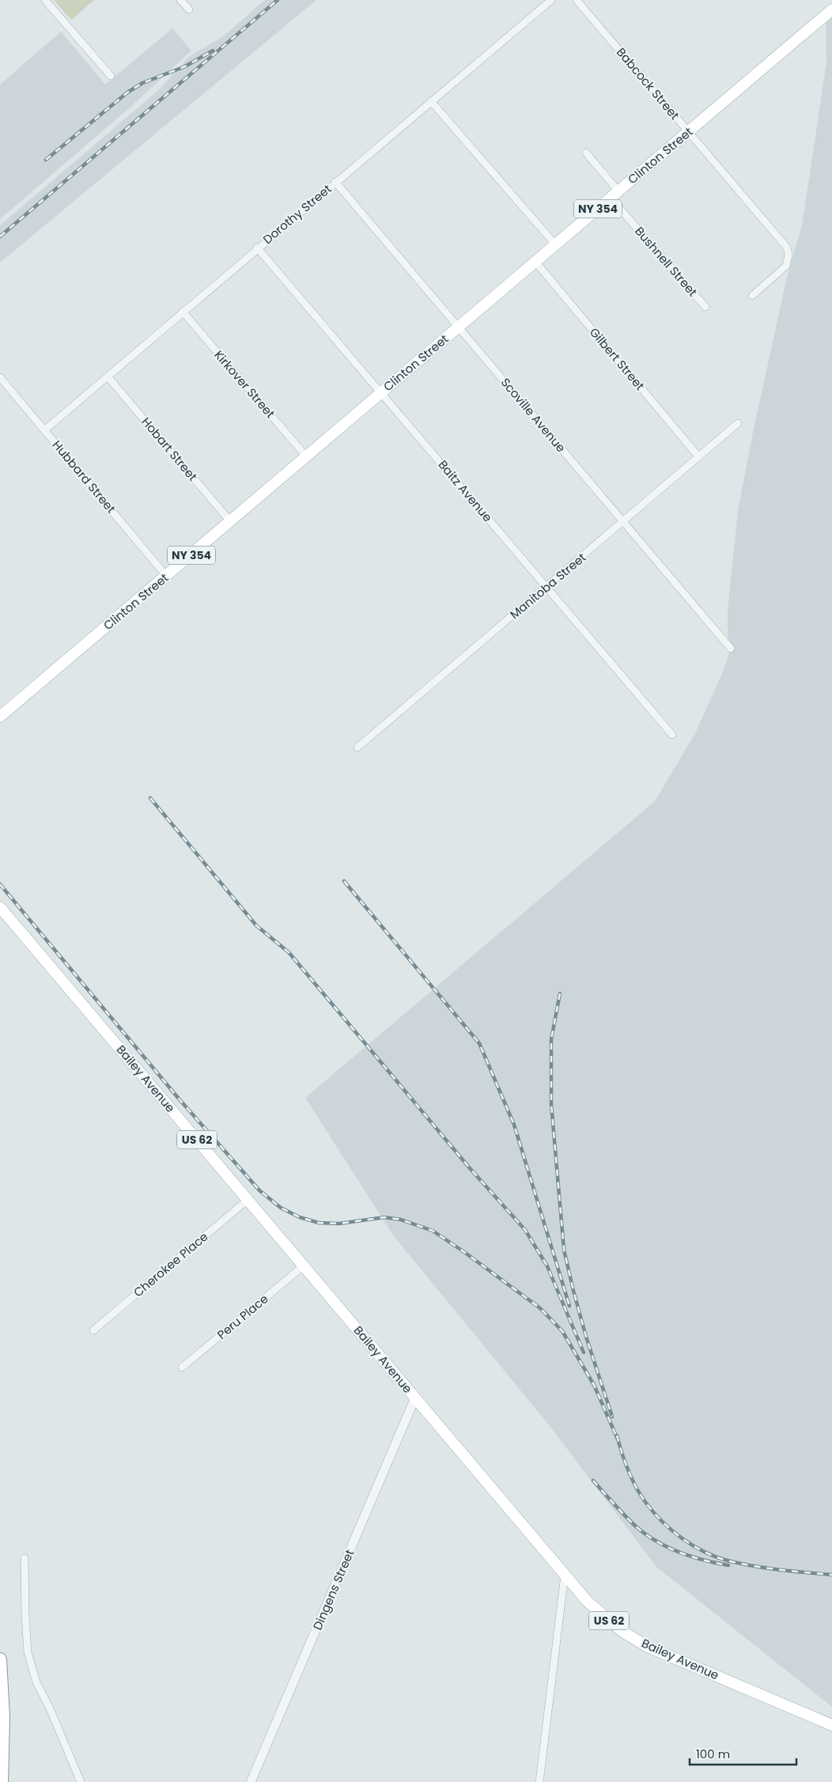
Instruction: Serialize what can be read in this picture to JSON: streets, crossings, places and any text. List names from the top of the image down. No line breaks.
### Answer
{"streets":{"main road":["Clinton Street","NY 354","Bailey Avenue","US 62"],"street":["Babcock Street","Dorothy Street","Bushnell Street","Gilbert Street","Kirkover Street","Scoville Avenue","Hobart Street","Hubbard Street","Baitz Avenue","Manitoba Street","Cherokee Place","Peru Place","Dingens Street"]},"crossings":[["Babcock Street","Clinton Street"],["Clinton Street","Bushnell Street"],["Clinton Street","Gilbert Street"],["Clinton Street","Kirkover Street"],["Clinton Street","Scoville Avenue"],["Clinton Street","Hobart Street"],["Clinton Street","Hubbard Street"],["Clinton Street","Baitz Avenue"],["Dorothy Street","Kirkover Street"],["Dorothy Street","Scoville Avenue"],["Dorothy Street","Hobart Street"],["Dorothy Street","Hubbard Street"],["Dorothy Street","Baitz Avenue"],["Gilbert Street","Manitoba Street"],["Scoville Avenue","Manitoba Street"],["Baitz Avenue","Manitoba Street"],["Bailey Avenue","Cherokee Place"],["Bailey Avenue","Peru Place"],["Bailey Avenue","Dingens Street"]],"scale_bar":"100 m"}
